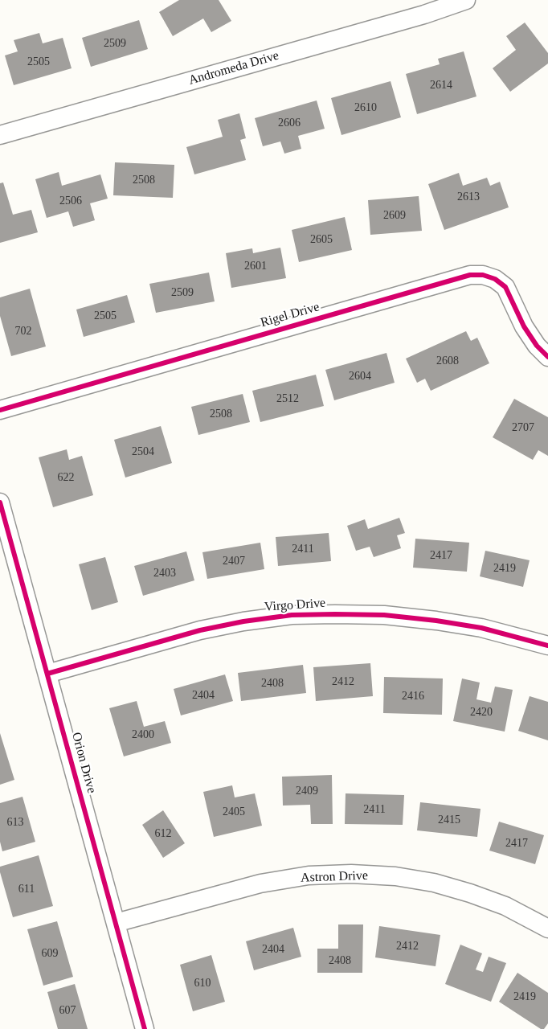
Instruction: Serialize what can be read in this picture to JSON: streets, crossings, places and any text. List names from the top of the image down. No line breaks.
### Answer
{"streets":{"street":["Andromeda Drive","Rigel Drive","Virgo Drive","Orion Drive","Astron Drive"]},"crossings":[["Virgo Drive","Orion Drive"],["Orion Drive","Astron Drive"]],"house_numbers":["2509","2505","2614","2610","2606","2508","2613","2506","2609","2605","2601","2509","2505","702","2608","2604","2512","2508","2707","2504","622","2411","2417","2407","2419","2403","2412","2408","2404","2416","2420","2400","2409","2411","2405","2415","613","612","2417","611","2412","2404","609","2408","610","2419","607"]}
